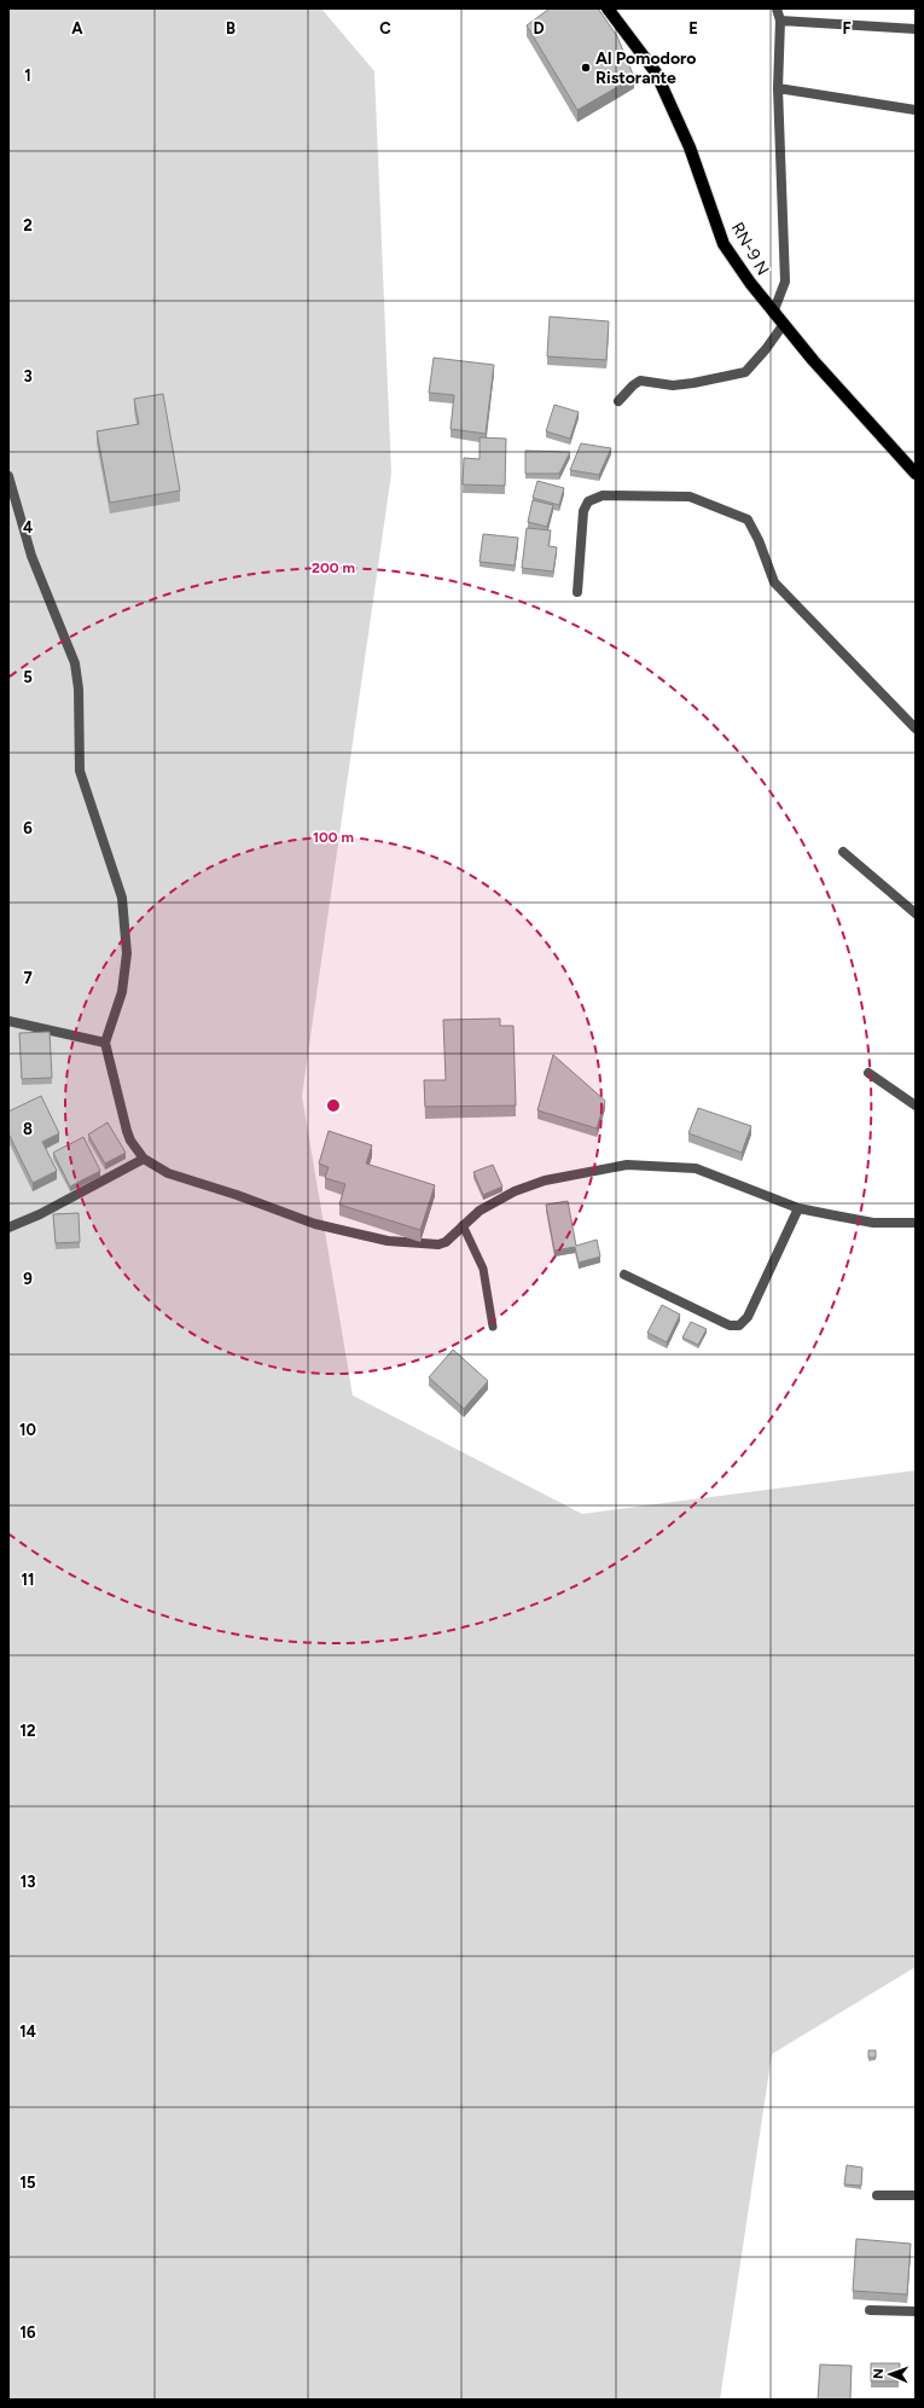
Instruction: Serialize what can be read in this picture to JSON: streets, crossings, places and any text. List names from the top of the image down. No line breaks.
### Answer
{"streets":{"main road":["RN-9 N"]},"places":["Al Pomodoro Ristorante"],"north":"left","grid":{"columns":["A","B","C","D","E","F"],"rows":["1","2","3","4","5","6","7","8","9","10","11","12","13","14","15","16"]},"rings":["200 m","100 m"]}
